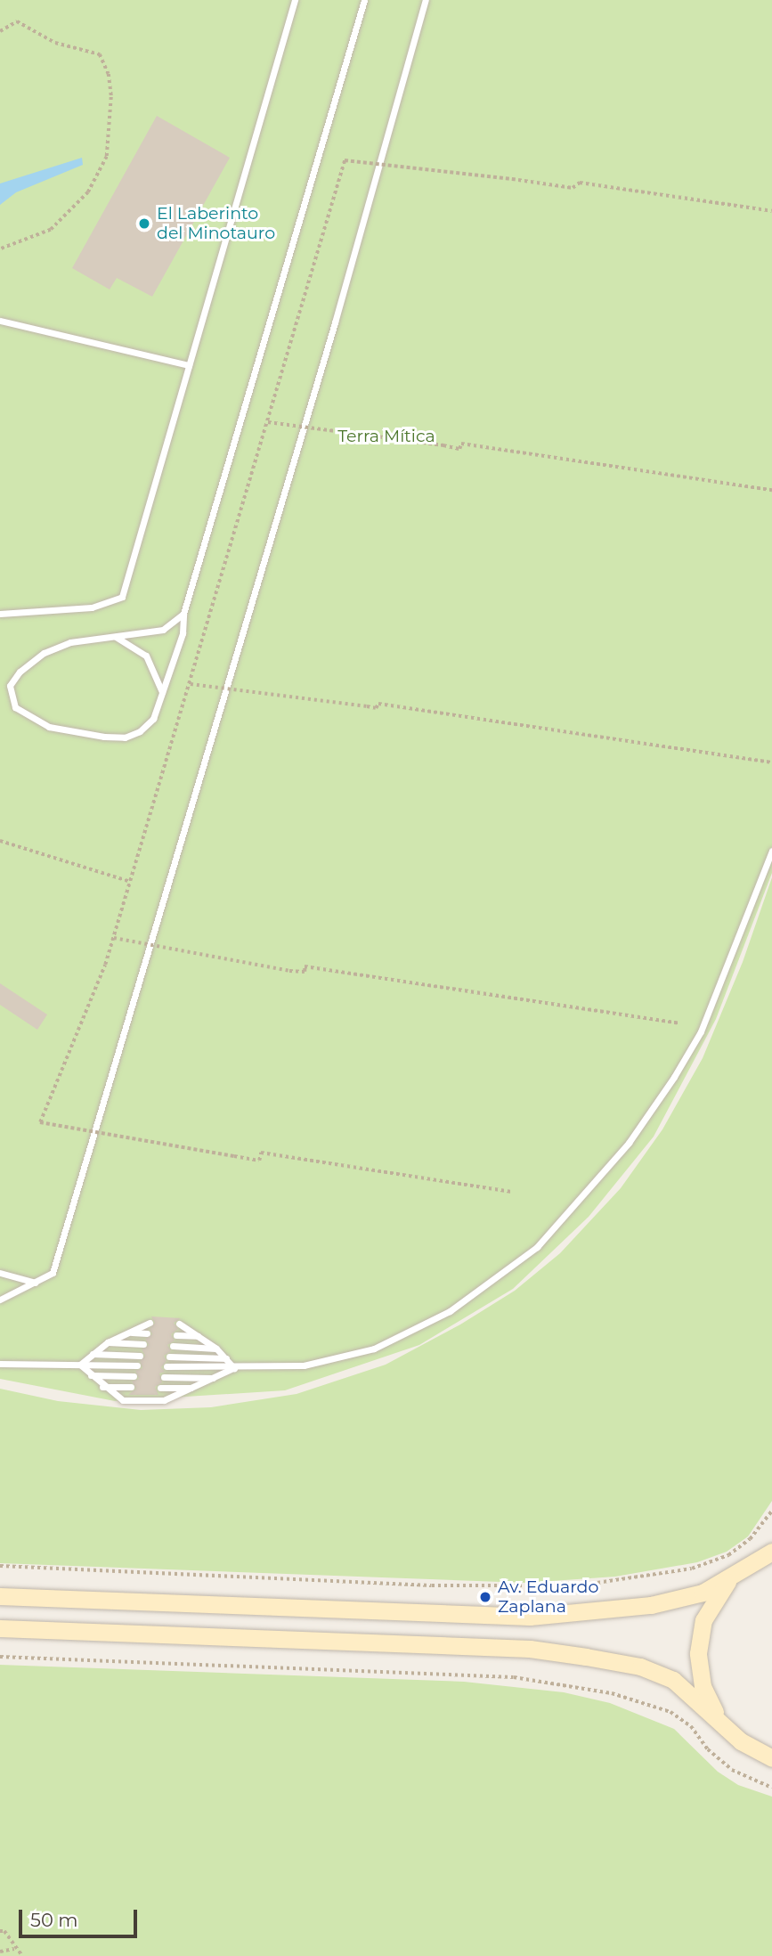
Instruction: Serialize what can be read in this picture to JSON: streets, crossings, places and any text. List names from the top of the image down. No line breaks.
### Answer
{"parks":["Terra Mítica"],"places":["El Laberinto del Minotauro","Av. Eduardo Zaplana"],"scale_bar":"50 m"}
